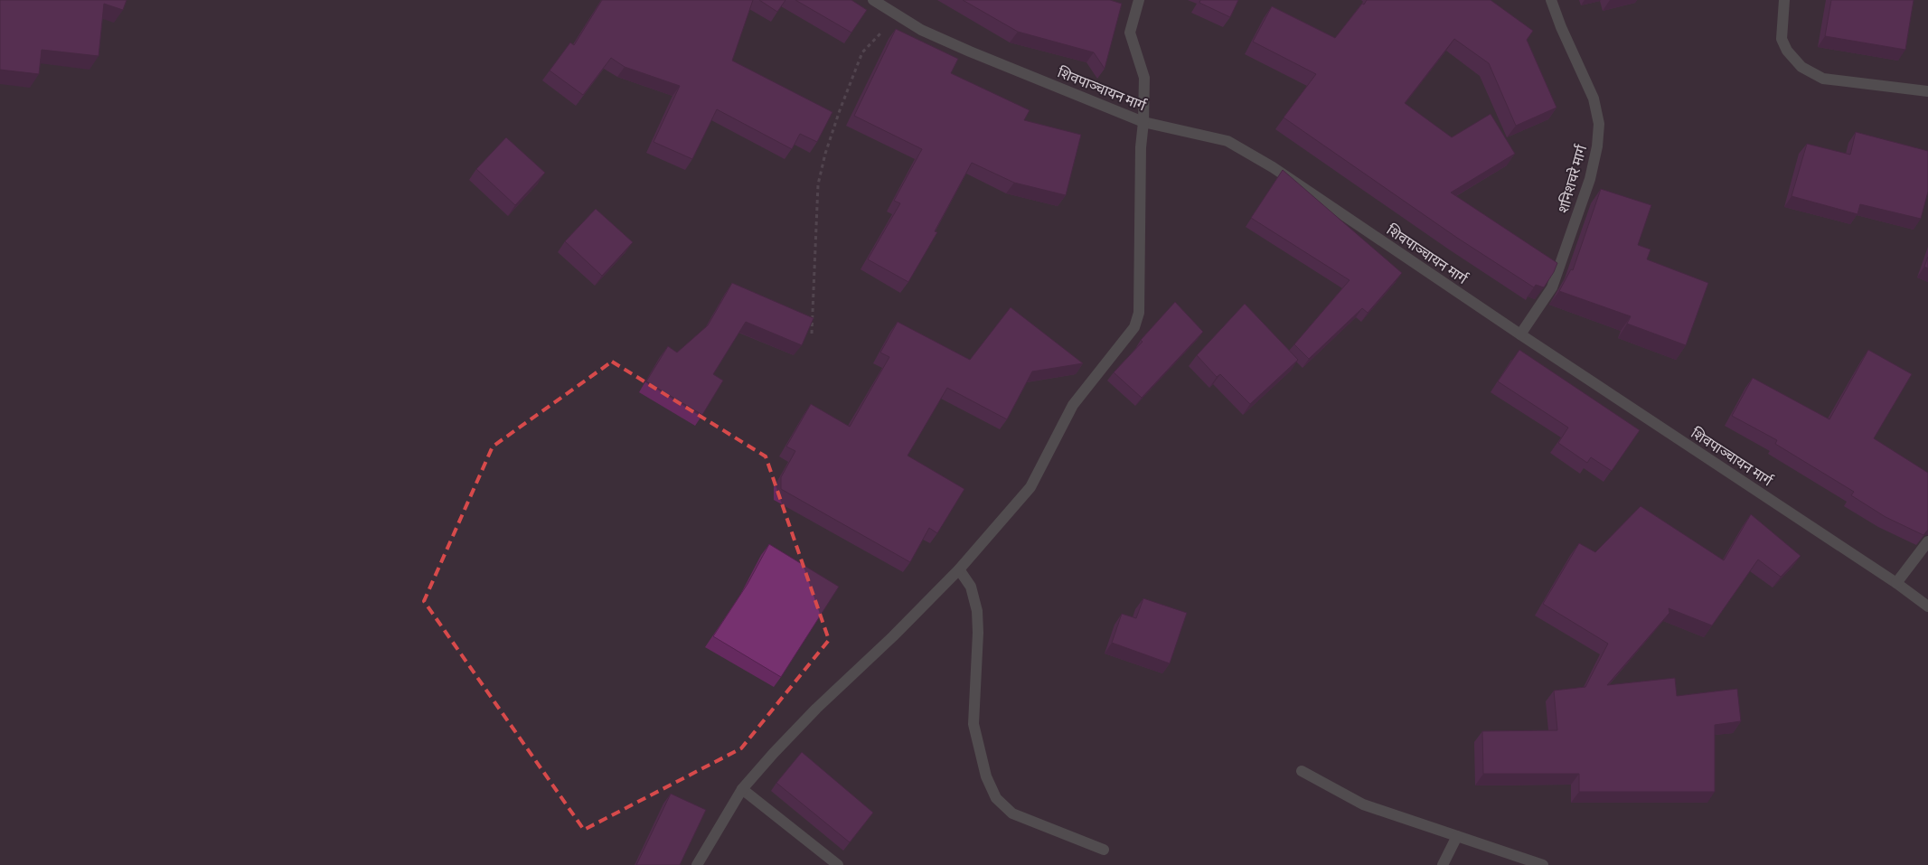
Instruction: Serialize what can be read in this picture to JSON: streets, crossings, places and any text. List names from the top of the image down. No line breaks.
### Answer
{"streets":{"street":["शिवपाञ्चायन मार्ग","शनिशचरे मार्ग"]},"crossings":[["शिवपाञ्चायन मार्ग","शनिशचरे मार्ग"]]}
